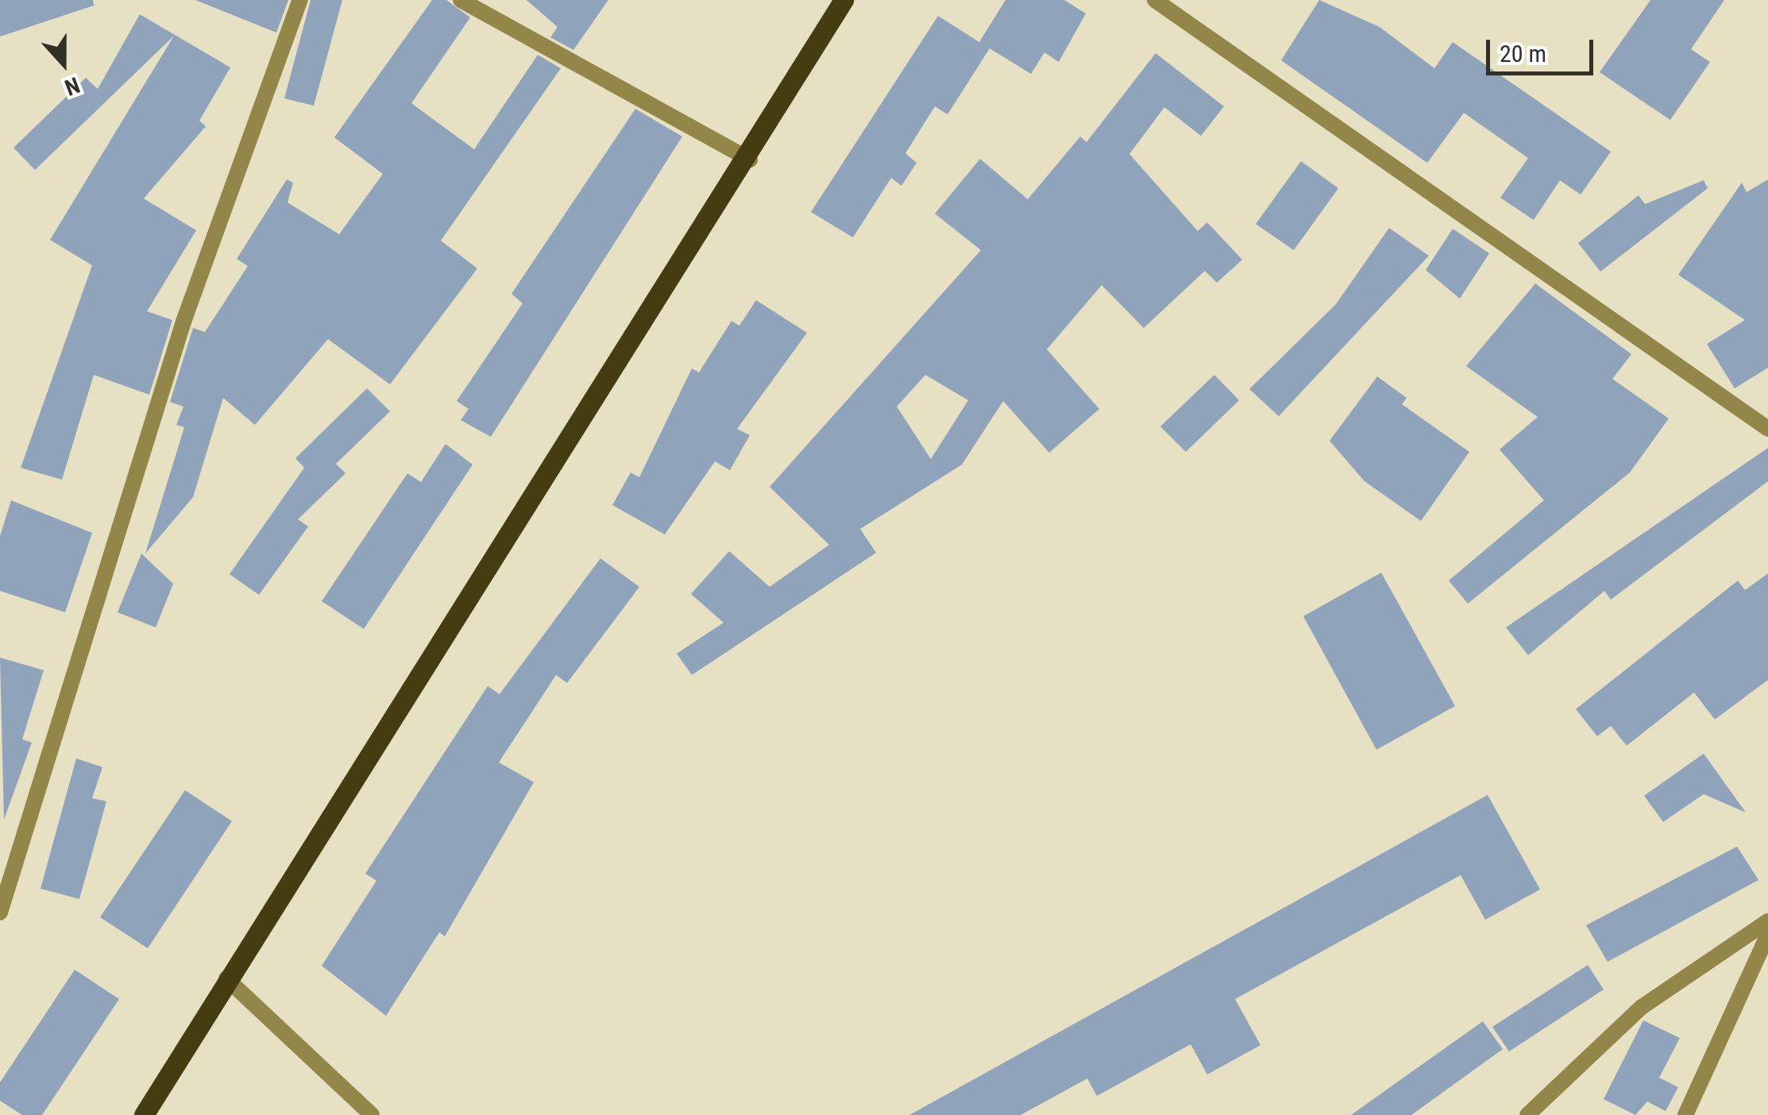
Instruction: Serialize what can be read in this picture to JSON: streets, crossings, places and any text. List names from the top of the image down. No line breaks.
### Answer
{"scale_bar":"20 m","north":"bottom"}
